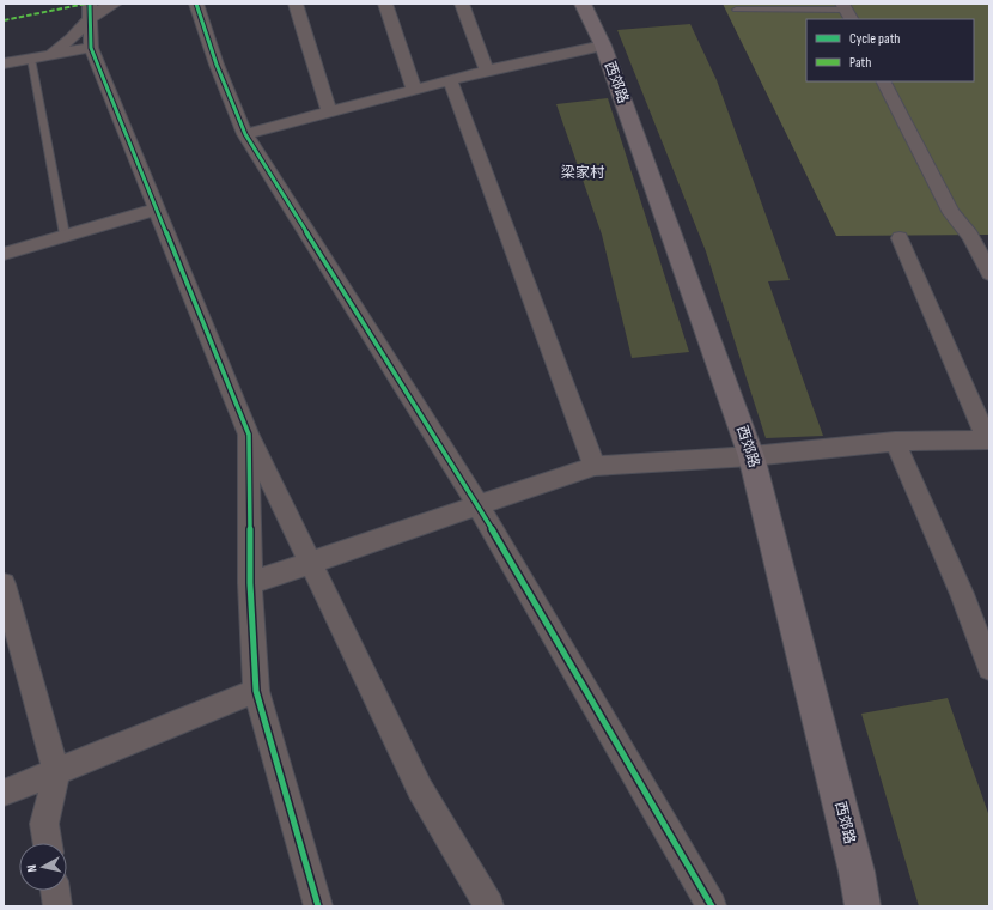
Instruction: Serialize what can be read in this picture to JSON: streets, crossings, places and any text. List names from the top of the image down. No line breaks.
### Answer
{"streets":{"main road":["西郊路"]},"districts":["梁家村"],"legend":["Cycle path","Path"],"north":"left"}
